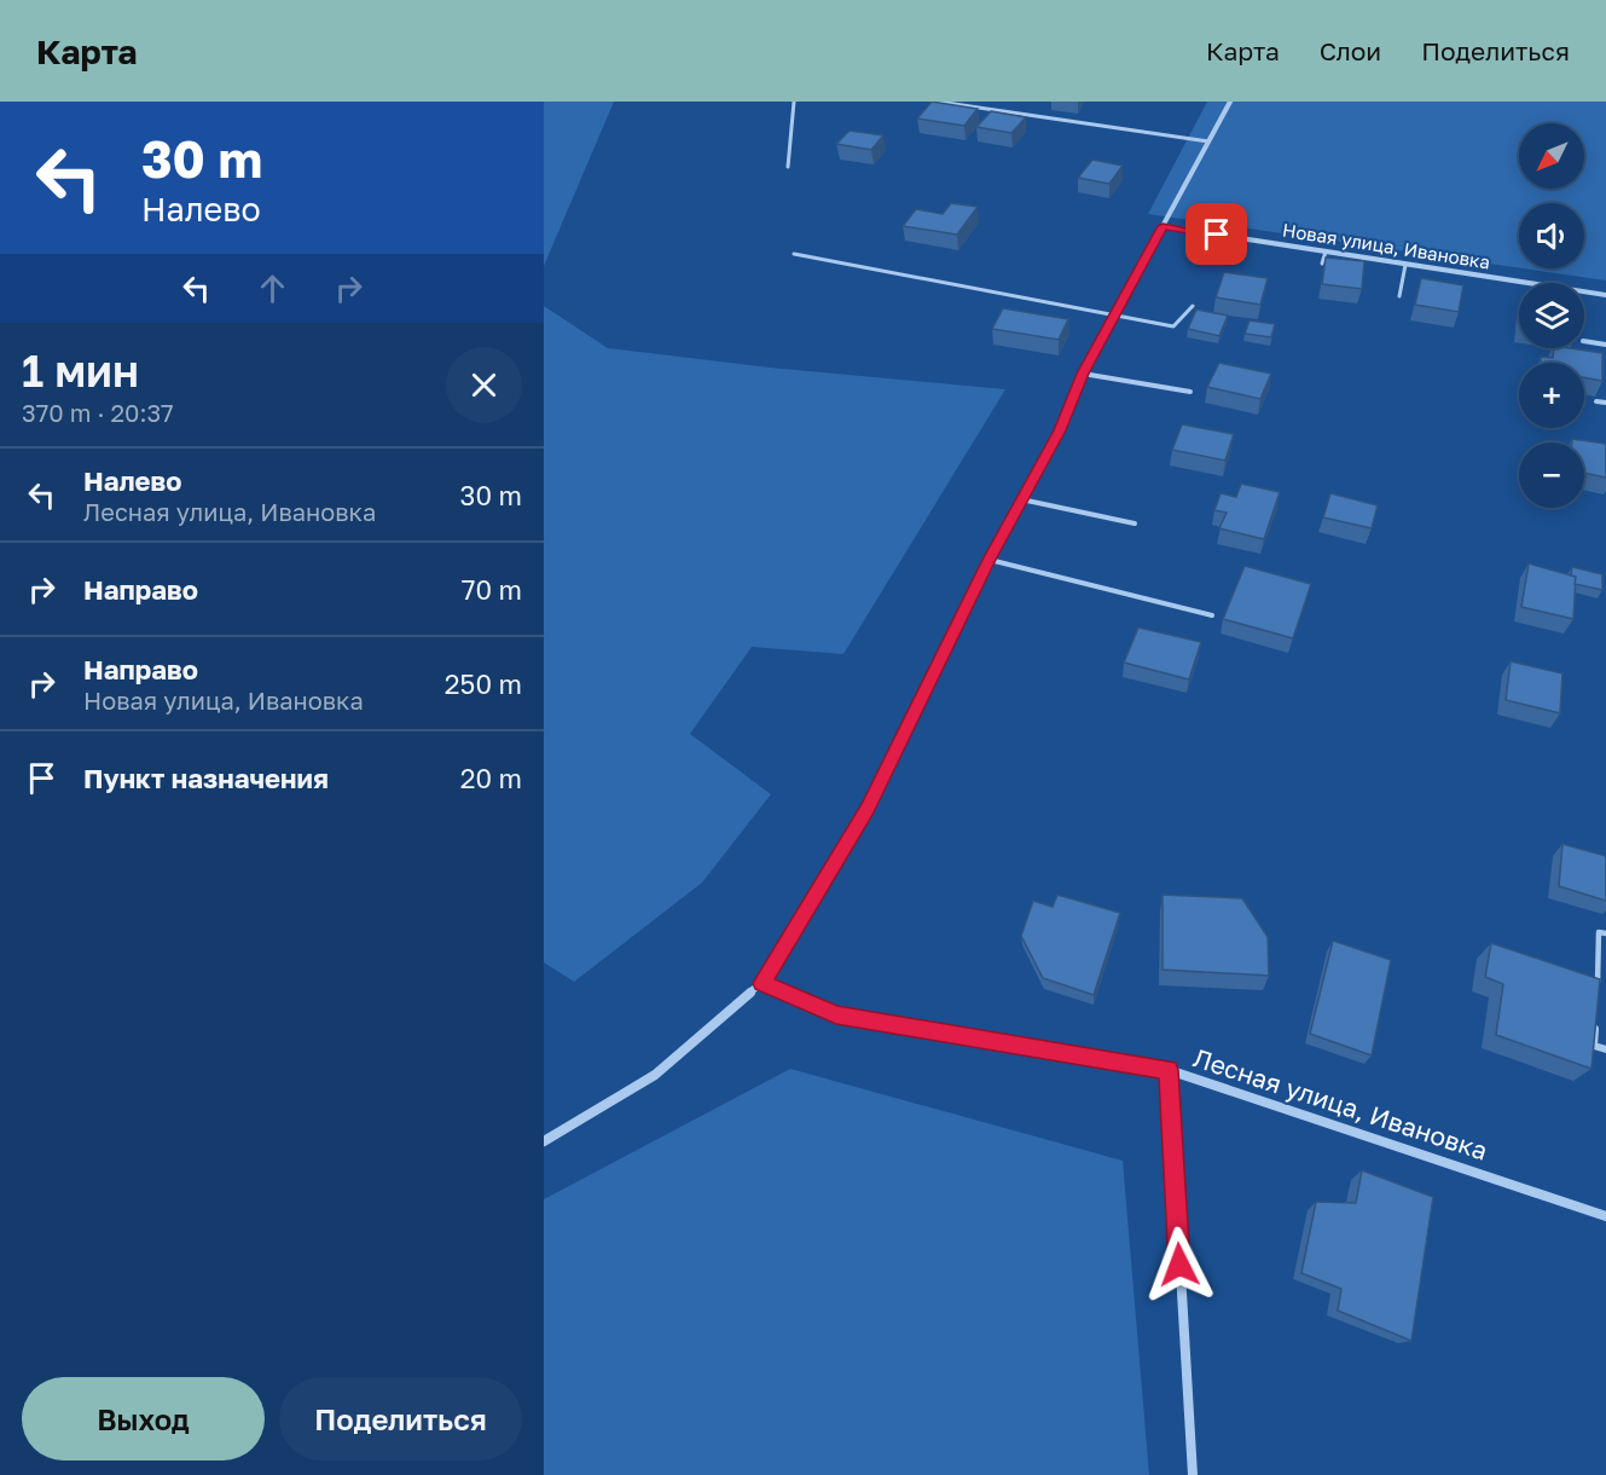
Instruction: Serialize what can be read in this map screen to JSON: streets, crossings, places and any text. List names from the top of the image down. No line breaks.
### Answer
{"streets":{"street":["Новая улица, Ивановка","Лесная улица, Ивановка"]},"north":"bottom left","page":{"header":"Карта","nav":["Карта","Слои","Поделиться"],"turn":["30 m","Налево"],"map_buttons":["+","−"],"heading":["1 мин","370 m · 20:37"],"list":[{"name":"Налево","note":"Лесная улица, Ивановка","value":"30 m"},{"name":"Направо","value":"70 m"},{"name":"Направо","note":"Новая улица, Ивановка","value":"250 m"},{"name":"Пункт назначения","value":"20 m"}],"buttons":["Выход","Поделиться"]}}
